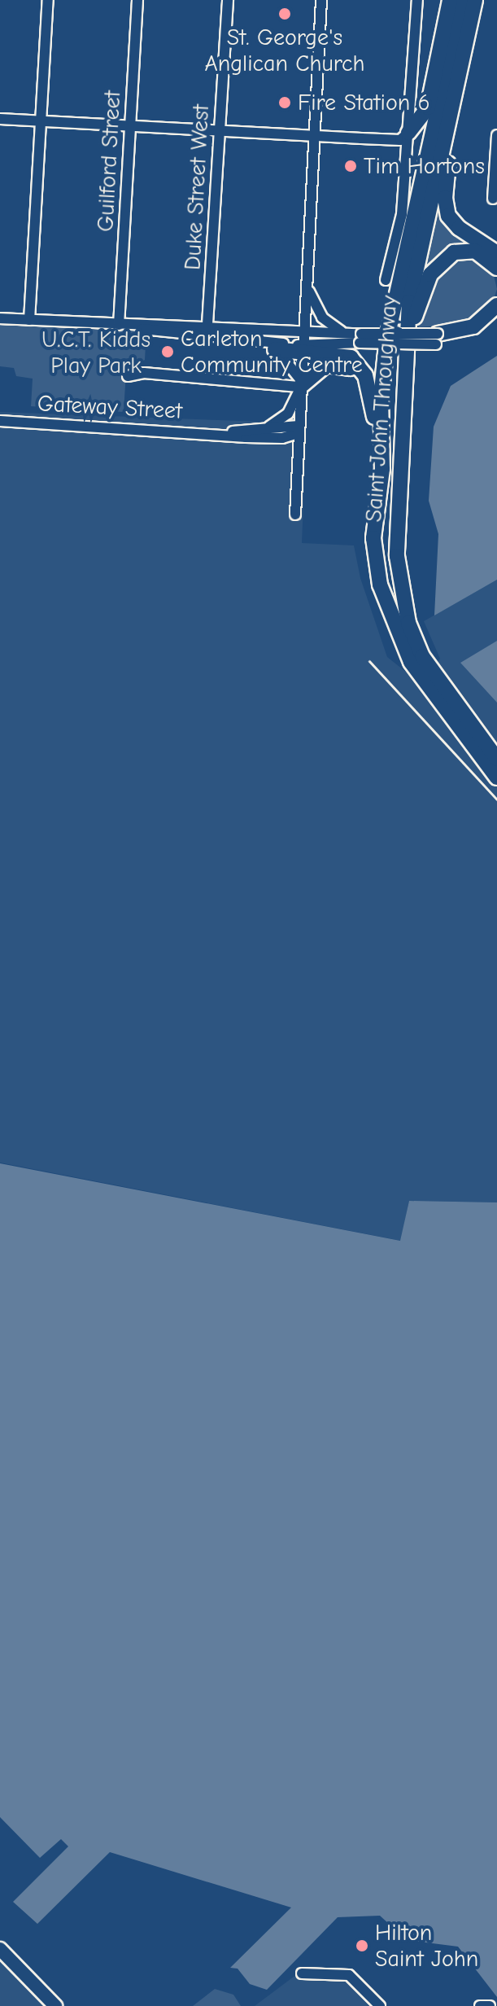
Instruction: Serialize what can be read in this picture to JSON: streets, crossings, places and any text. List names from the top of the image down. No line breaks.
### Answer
{"streets":{"highway":["Saint John Throughway"],"street":["Guilford Street","Duke Street West","Gateway Street"]},"parks":["U.C.T. Kidds Play Park"],"places":["St. George's Anglican Church","Fire Station 6","Tim Hortons","Carleton Community Centre","Hilton Saint John"]}
